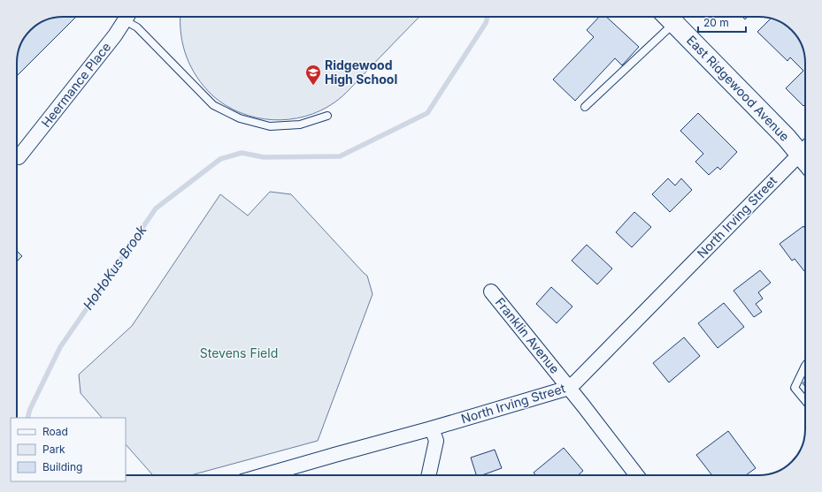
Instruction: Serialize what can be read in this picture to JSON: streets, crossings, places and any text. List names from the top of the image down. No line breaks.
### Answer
{"streets":{"main road":["East Ridgewood Avenue"],"street":["Heermance Place","North Irving Street","Franklin Avenue"]},"crossings":[["North Irving Street","Franklin Avenue"]],"water":["HoHoKus Brook"],"parks":["Stevens Field"],"places":{"school or university":["Ridgewood High School"]},"legend":["Road","Park","Building"],"scale_bar":"20 m"}
